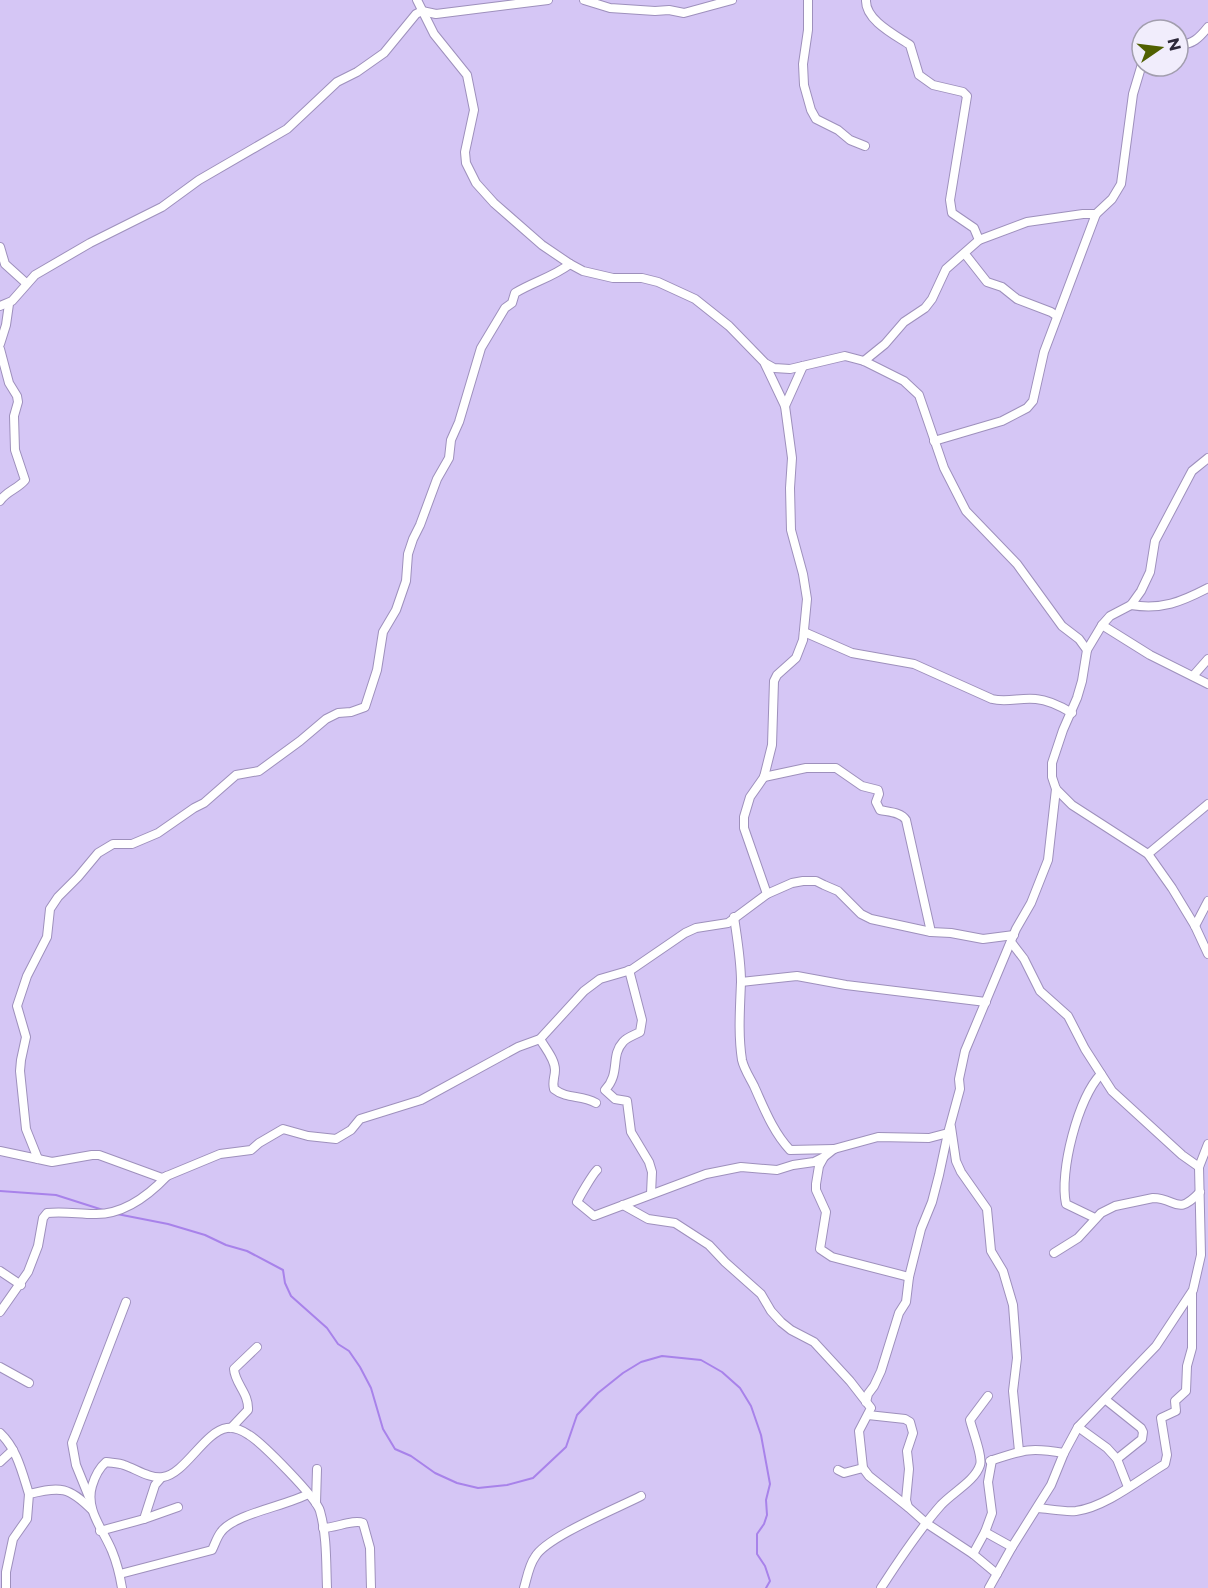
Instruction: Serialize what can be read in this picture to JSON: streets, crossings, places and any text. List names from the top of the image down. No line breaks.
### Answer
{"north":"right"}
